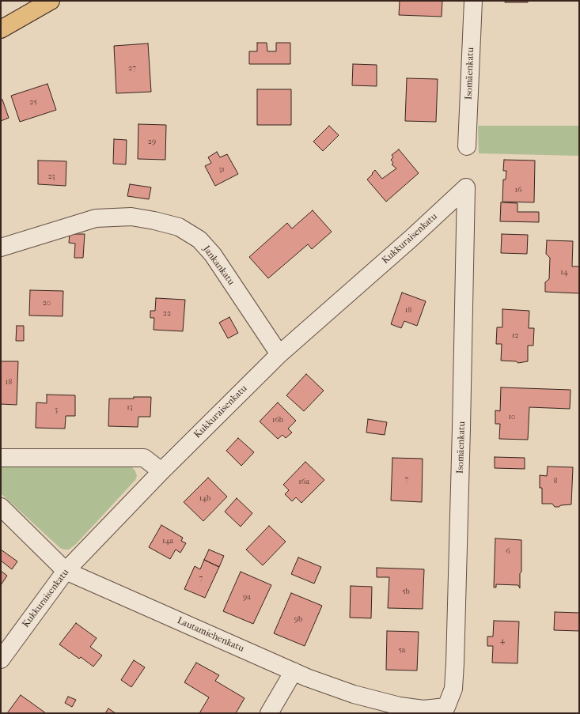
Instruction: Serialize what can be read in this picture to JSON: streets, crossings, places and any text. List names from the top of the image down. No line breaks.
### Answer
{"streets":{"street":["Isomäenkatu","Kukkuraisenkatu","Jankankatu","Lautamiehenkatu"]},"crossings":[["Isomäenkatu","Kukkuraisenkatu"],["Isomäenkatu","Lautamiehenkatu"],["Kukkuraisenkatu","Jankankatu"],["Kukkuraisenkatu","Lautamiehenkatu"]],"house_numbers":["27","25","29","31","23","16","14","20","18","22","12","18","13","3","10","16b","7","8","16a","14b","14a","6","7","5b","9a","9b","4","5a"]}
